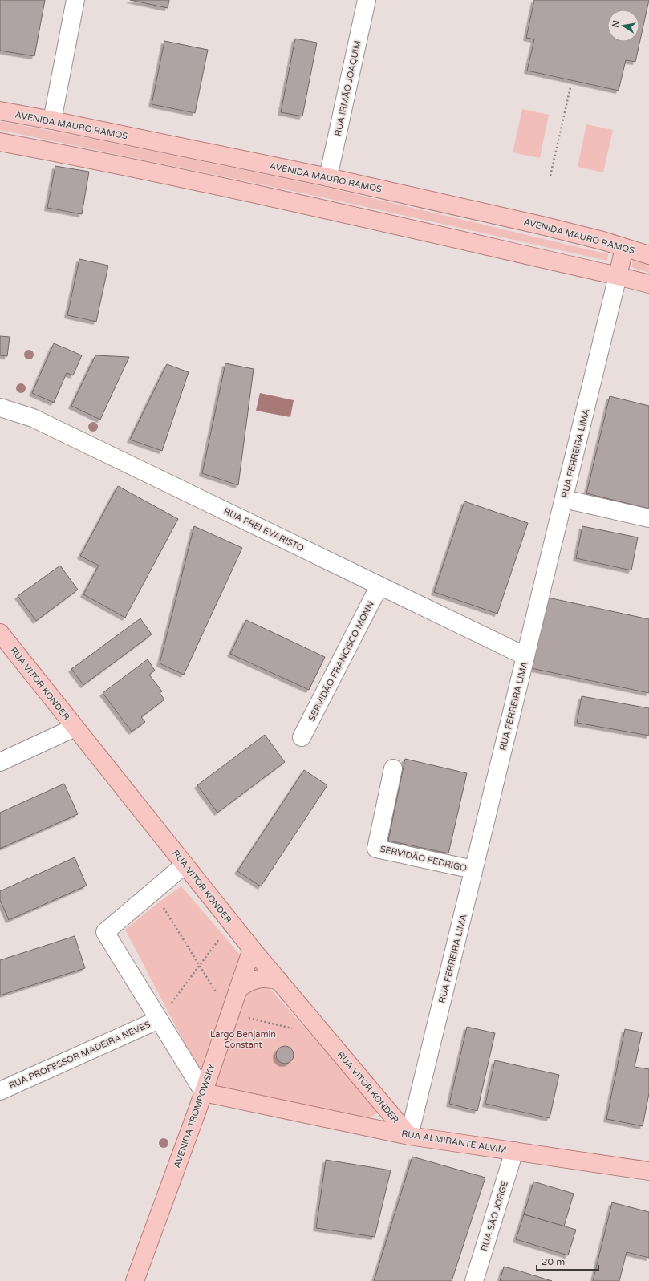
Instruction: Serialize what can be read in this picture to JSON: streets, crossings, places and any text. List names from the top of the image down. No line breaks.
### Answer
{"streets":{"main road":["AVENIDA MAURO RAMOS","RUA VITOR KONDER","AVENIDA TROMPOWSKY","RUA ALMIRANTE ALVIM"],"street":["RUA IRMÃO JOAQUIM","RUA FERREIRA LIMA","RUA FREI EVARISTO","SERVIDÃO FRANCISCO MONN","SERVIDÃO FEDRIGO","RUA PROFESSOR MADEIRA NEVES","RUA SÃO JORGE"]},"crossings":[["RUA IRMÃO JOAQUIM","AVENIDA MAURO RAMOS"],["RUA FERREIRA LIMA","RUA FREI EVARISTO"],["RUA FERREIRA LIMA","RUA VITOR KONDER"],["RUA FERREIRA LIMA","SERVIDÃO FEDRIGO"],["RUA FERREIRA LIMA","RUA ALMIRANTE ALVIM"],["RUA FREI EVARISTO","SERVIDÃO FRANCISCO MONN"],["RUA VITOR KONDER","AVENIDA TROMPOWSKY"],["RUA VITOR KONDER","RUA ALMIRANTE ALVIM"],["AVENIDA TROMPOWSKY","RUA ALMIRANTE ALVIM"],["RUA ALMIRANTE ALVIM","RUA SÃO JORGE"]],"parks":["Largo Benjamin Constant"],"scale_bar":"20 m","north":"left"}
